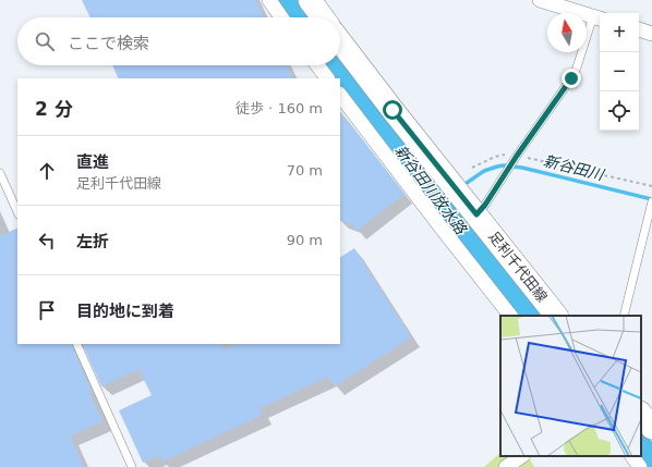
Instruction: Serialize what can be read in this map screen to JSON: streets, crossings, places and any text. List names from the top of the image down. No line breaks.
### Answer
{"streets":{"main road":["足利千代田線"]},"water":["新谷田川","新谷田川放水路"],"north":"top","page":{"map_buttons":["+","−"],"search":"ここで検索","heading":["2 分","徒歩 · 160 m"],"list":[["直進","足利千代田線","70 m"],["左折","90 m"],"目的地に到着"]}}
